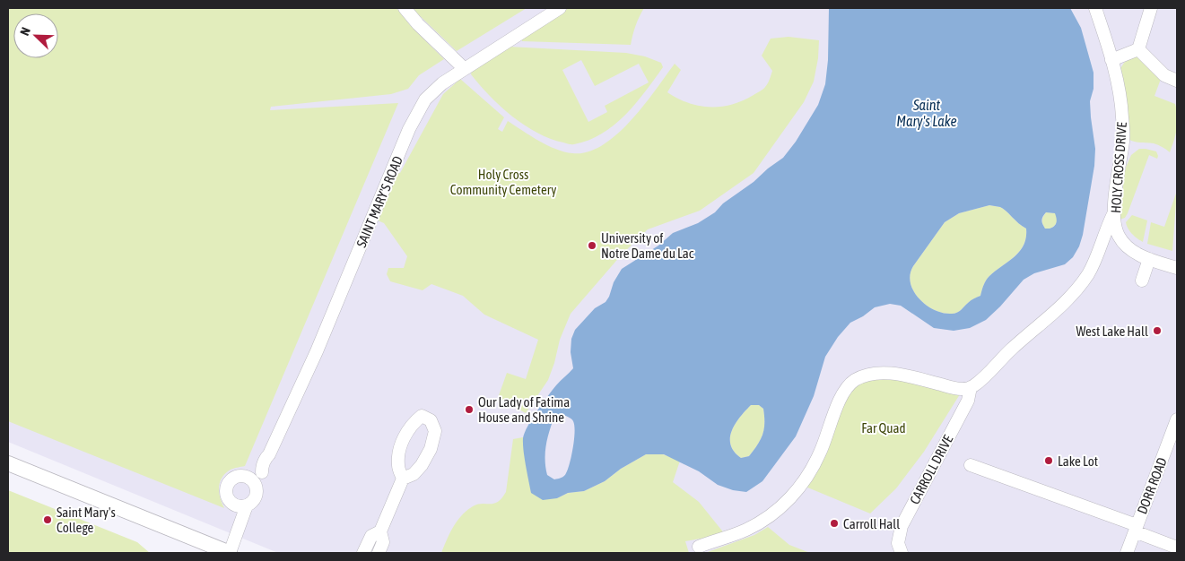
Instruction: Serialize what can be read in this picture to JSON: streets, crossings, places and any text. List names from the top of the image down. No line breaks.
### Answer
{"streets":{"street":["HOLY CROSS DRIVE","SAINT MARY'S ROAD","CARROLL DRIVE","DORR ROAD"]},"water":["Saint Mary's Lake"],"parks":["Holy Cross Community Cemetery","Far Quad"],"places":["University of Notre Dame du Lac","West Lake Hall","Our Lady of Fatima House and Shrine","Lake Lot","Saint Mary's College","Carroll Hall"],"north":"top left"}
